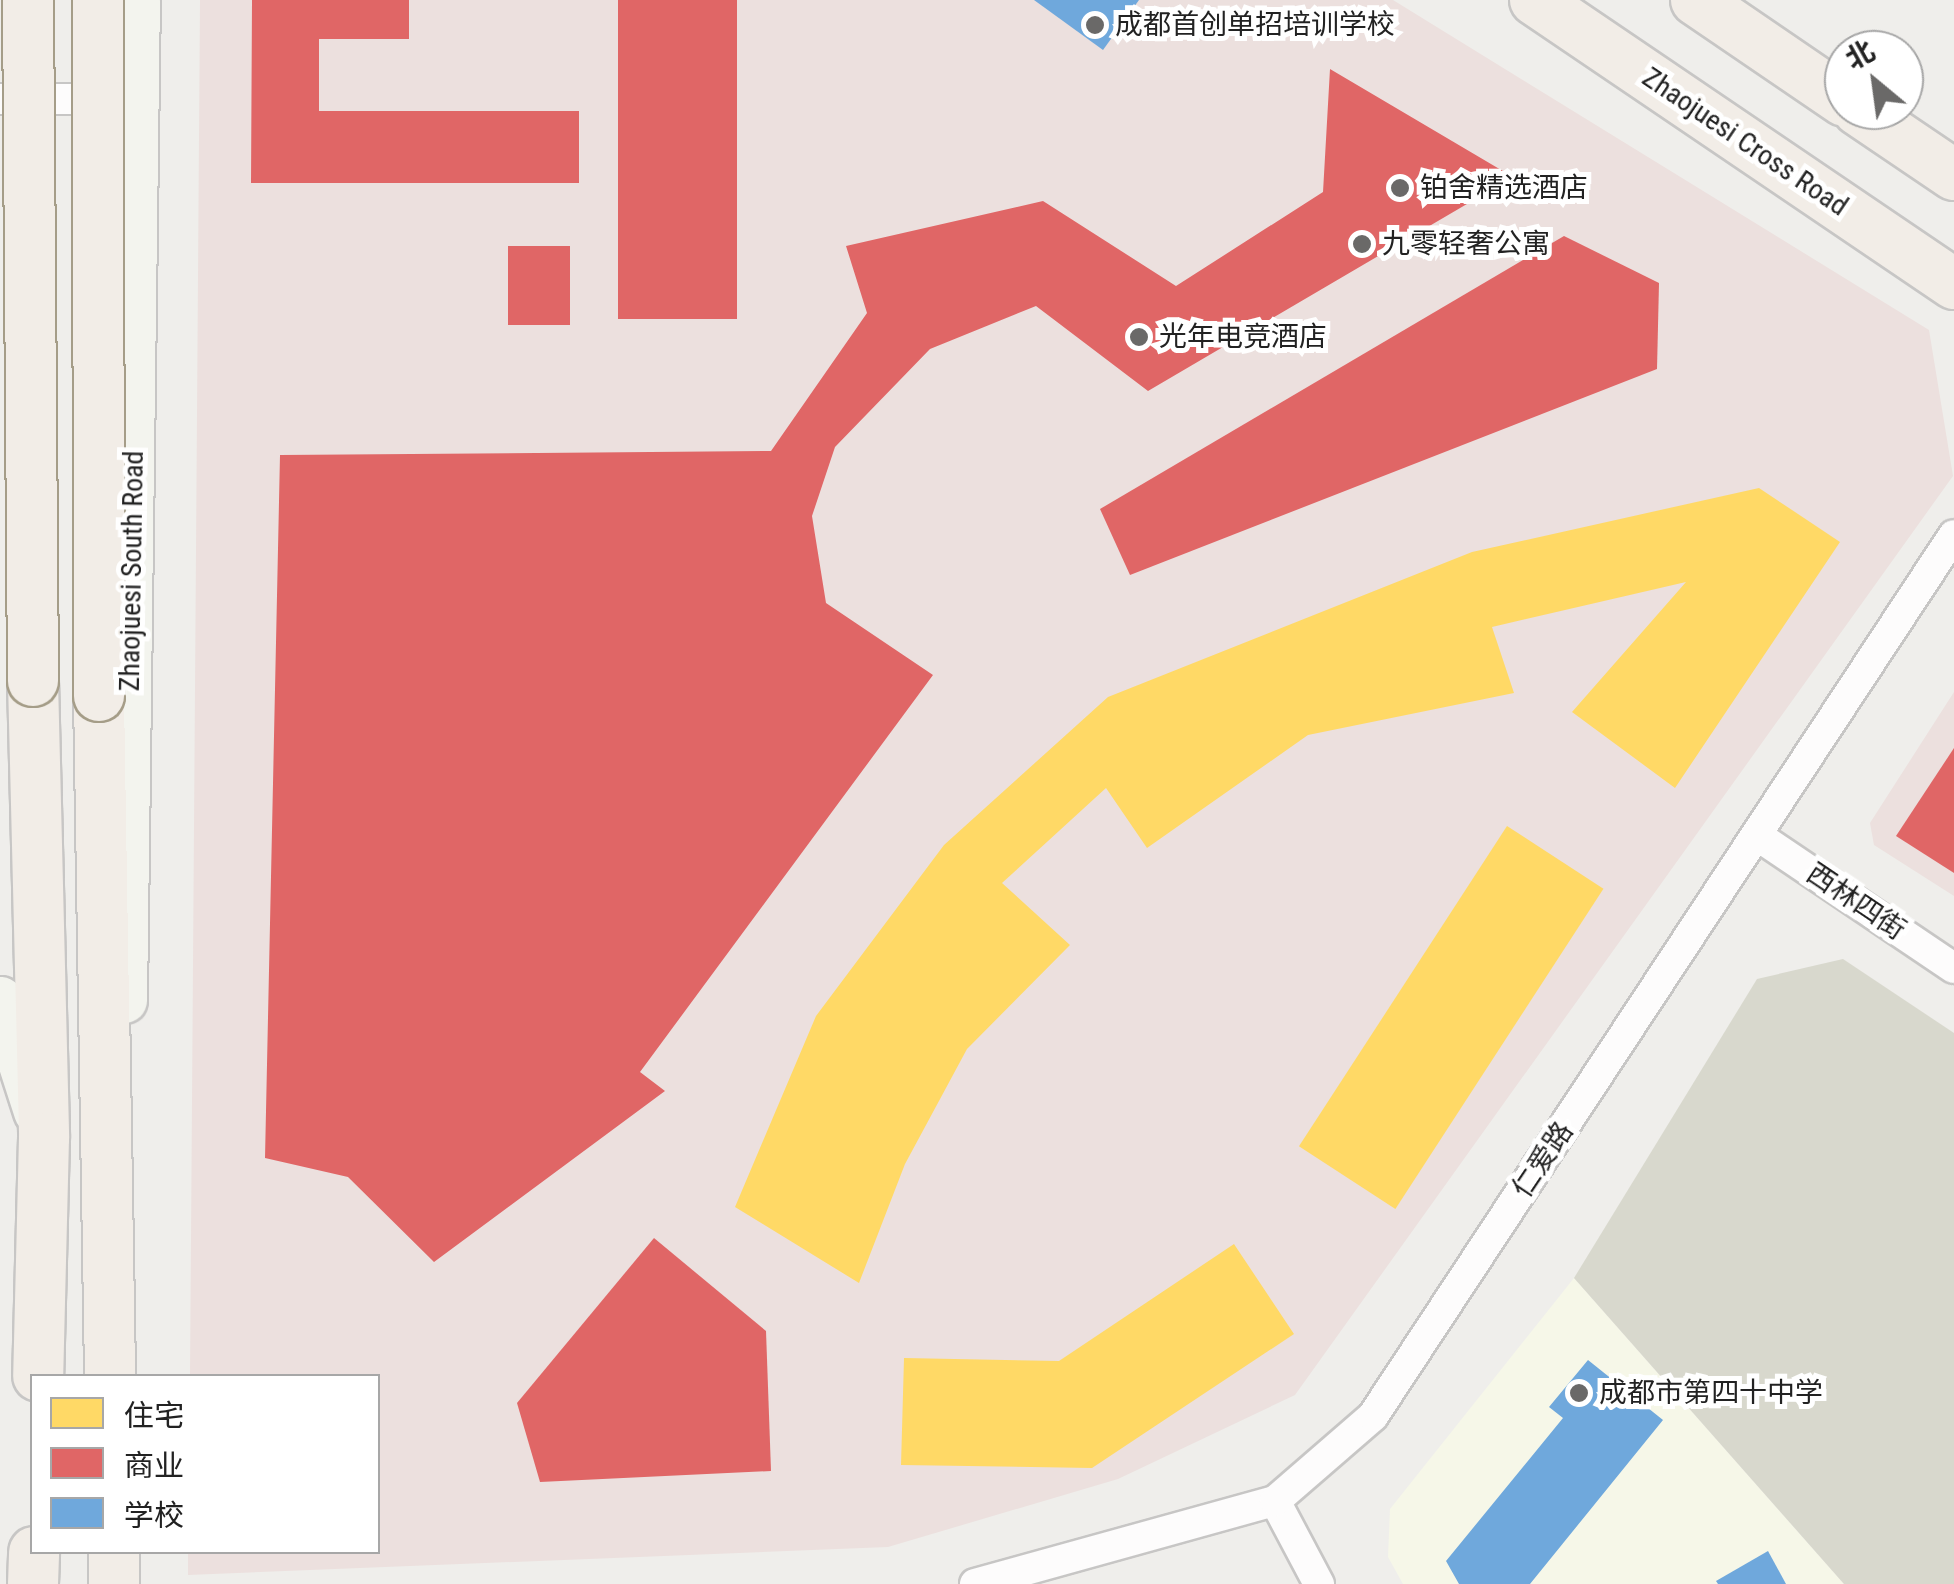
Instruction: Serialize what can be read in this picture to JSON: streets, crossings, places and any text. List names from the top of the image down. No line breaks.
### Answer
{"streets":{"main road":["Zhaojuesi Cross Road","Zhaojuesi South Road"],"street":["西林四街","仁爱路"]},"crossings":[["西林四街","仁爱路"]],"places":["成都首创单招培训学校","铂舍精选酒店","九零轻奢公寓","光年电竞酒店","成都市第四十中学"],"legend":["住宅","商业","学校"],"north":"top left"}
